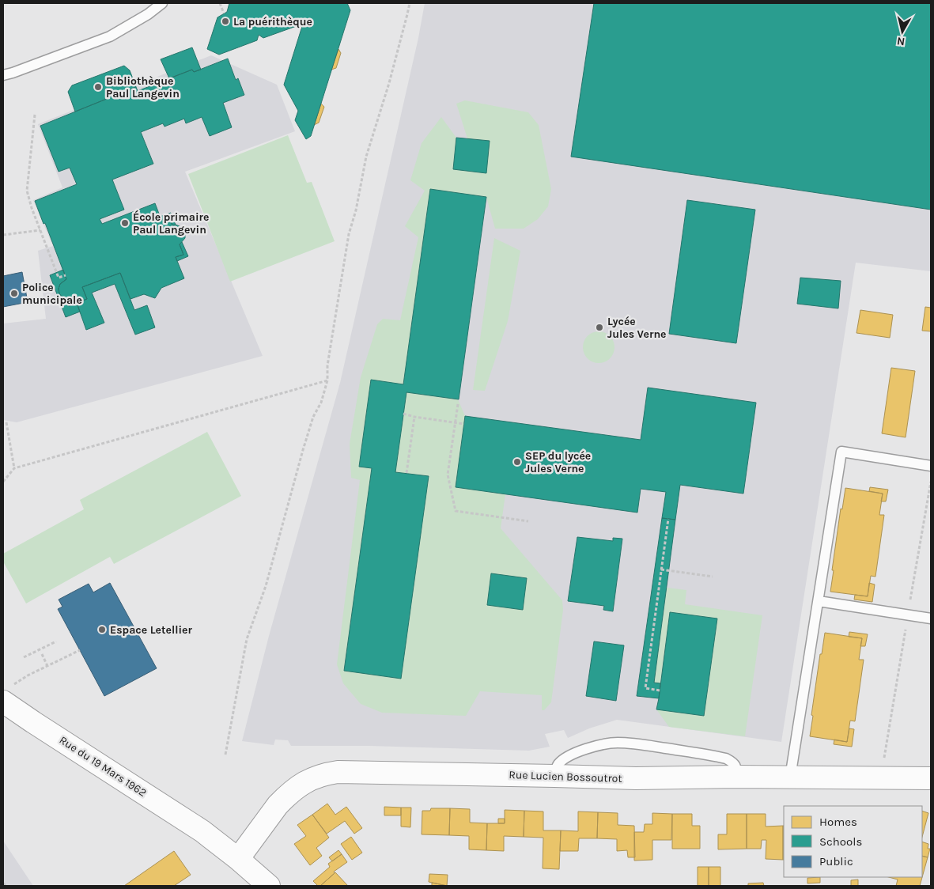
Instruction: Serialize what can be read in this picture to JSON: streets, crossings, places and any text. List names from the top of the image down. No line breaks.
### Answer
{"streets":{"street":["Rue du 19 Mars 1962","Rue Lucien Bossoutrot"]},"crossings":[["Rue du 19 Mars 1962","Rue Lucien Bossoutrot"]],"places":["La puérithèque","Bibliothèque Paul Langevin","École primaire Paul Langevin","Police municipale","Lycée Jules Verne","SEP du lycée Jules Verne","Espace Letellier"],"legend":["Homes","Schools","Public"],"north":"bottom"}
